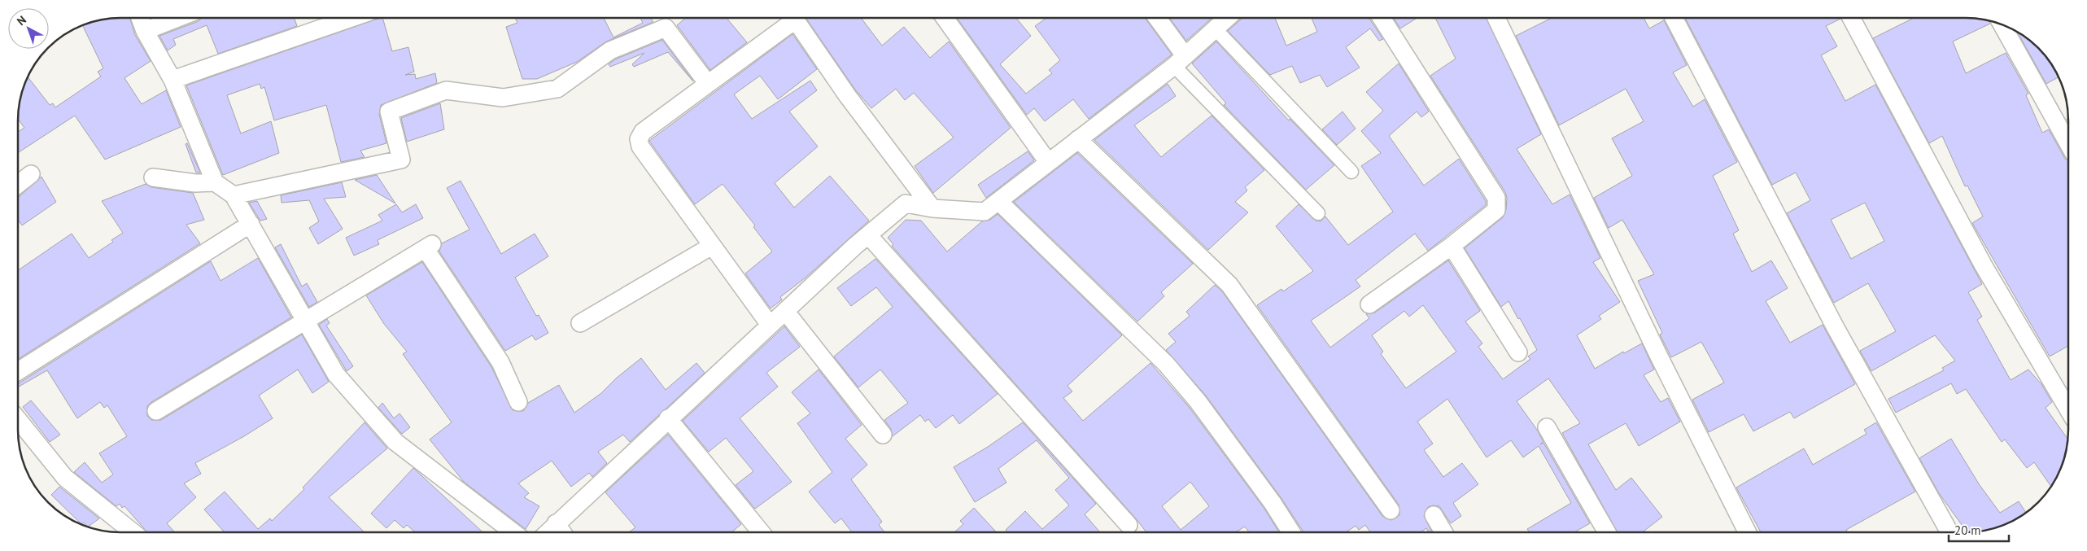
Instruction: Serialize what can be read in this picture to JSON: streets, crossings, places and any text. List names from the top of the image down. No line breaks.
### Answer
{"scale_bar":"20 m","north":"top left"}
